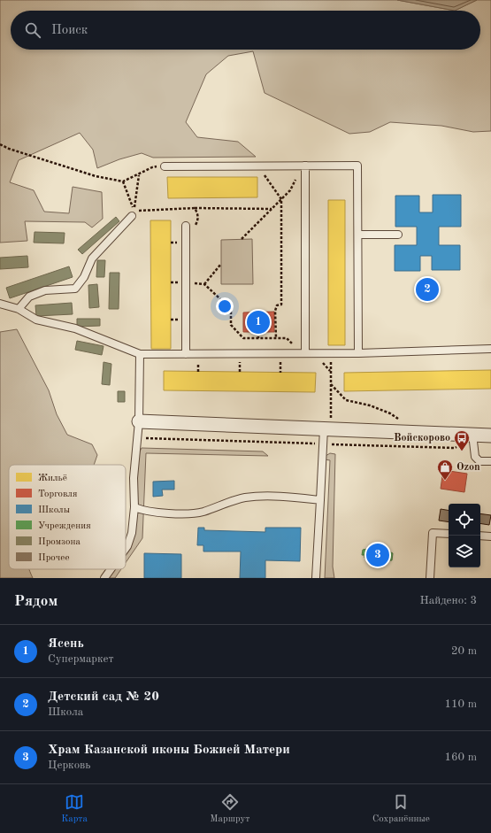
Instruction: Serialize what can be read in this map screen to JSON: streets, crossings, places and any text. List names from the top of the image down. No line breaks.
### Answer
{"places":{"bus stop":["Войскорово"],"shop":["Ozon"]},"legend":["Жильё","Торговля","Школы","Учреждения","Промзона","Прочее"],"page":{"search":"Поиск","pins":["2","1","3"],"heading":["Рядом","Найдено: 3"],"list":[{"mark":"1","name":"Ясень","note":"Супермаркет","value":"20 m"},{"mark":"2","name":"Детский сад № 20","note":"Школа","value":"110 m"},{"mark":"3","name":"Храм Казанской иконы Божией Матери","note":"Церковь","value":"160 m"}],"nav":["Карта","Маршрут","Сохранённые"]}}
